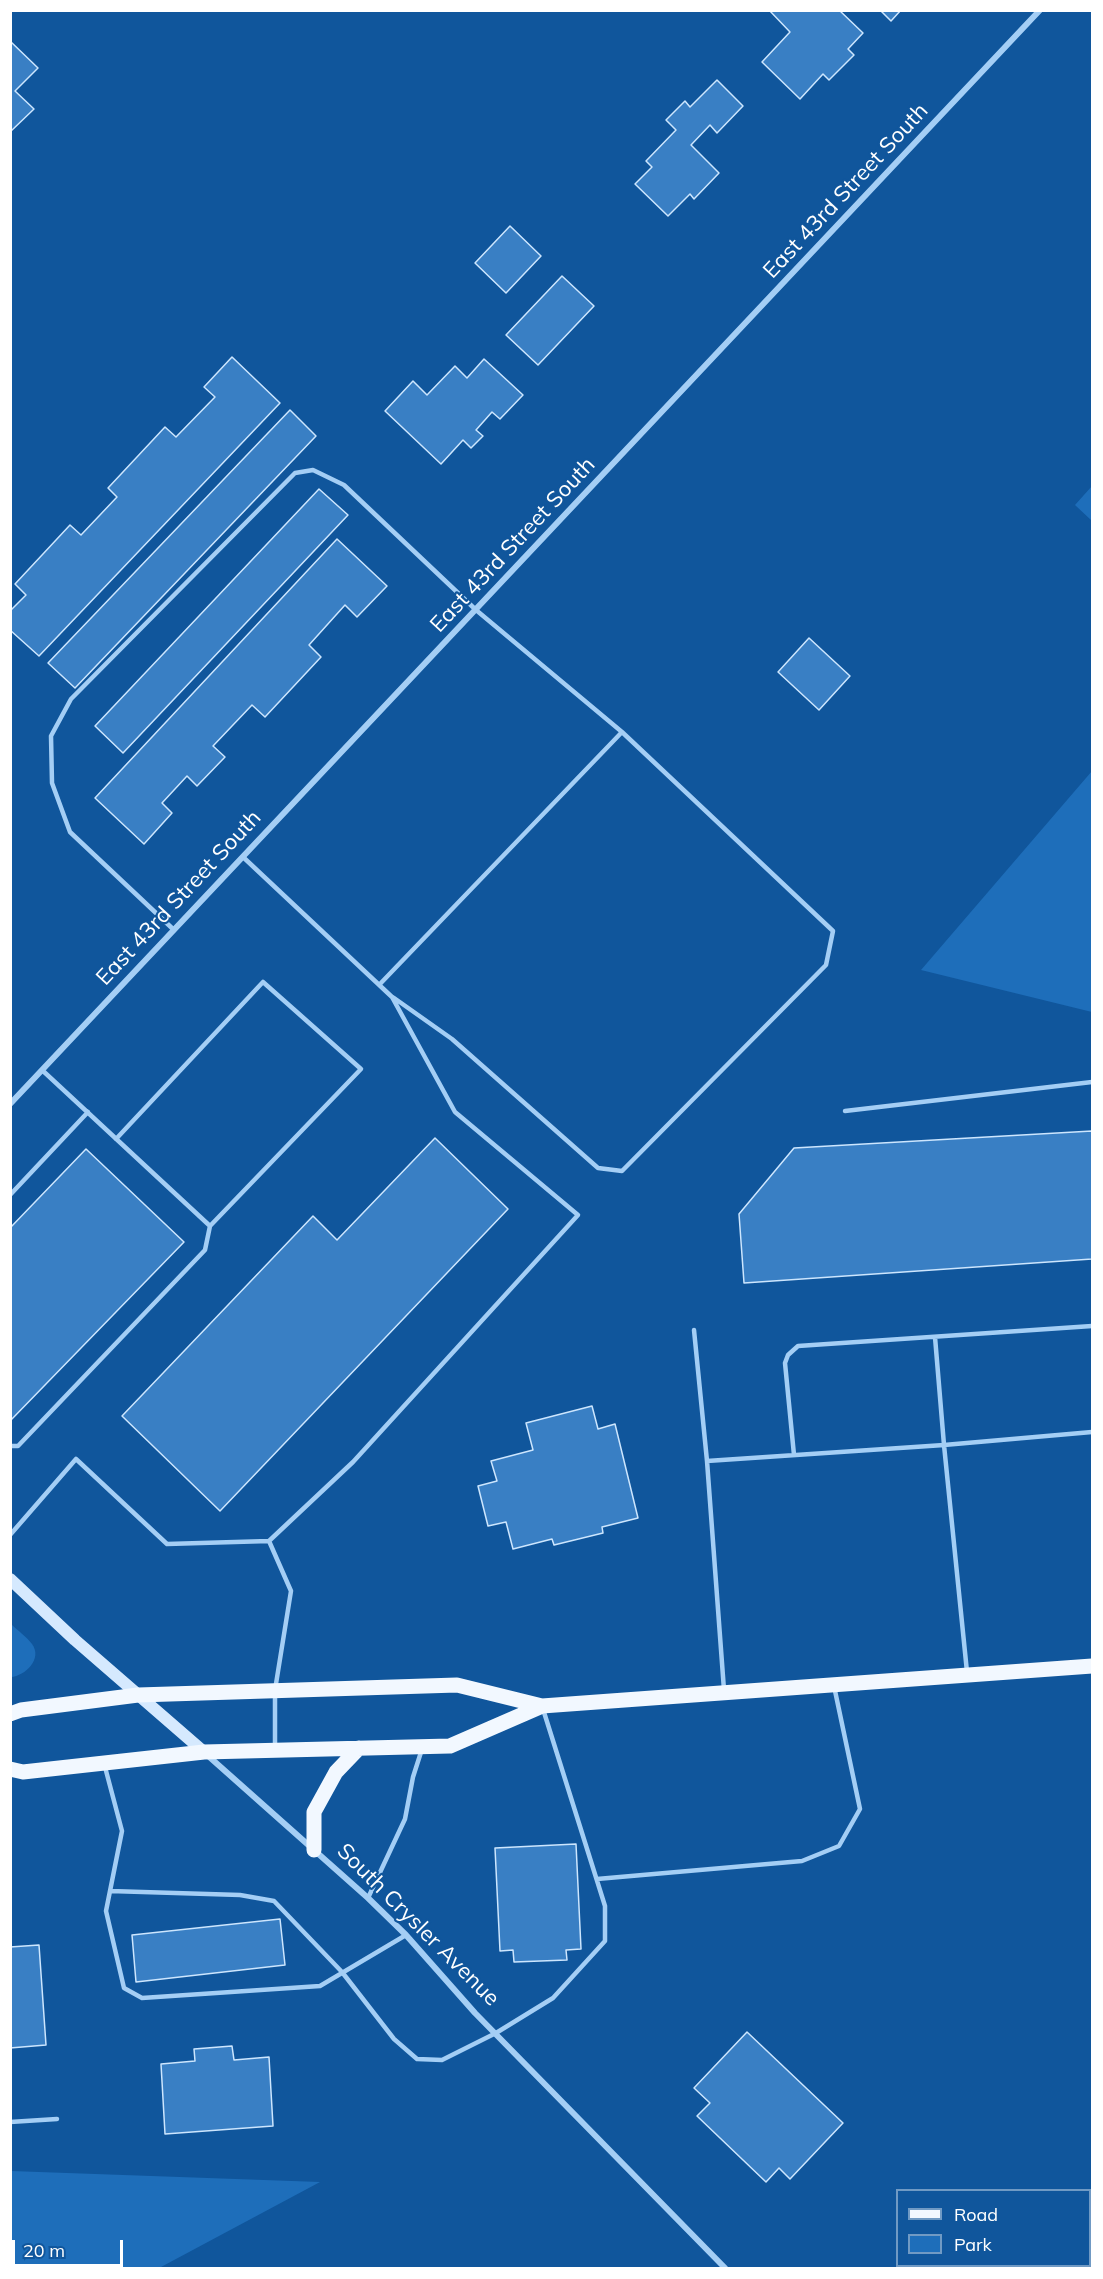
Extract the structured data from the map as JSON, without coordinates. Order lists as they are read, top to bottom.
{
  "streets": {
    "main road": ["South Crysler Avenue"],
    "street": ["East 43rd Street South"]
  },
  "legend": ["Road", "Park"],
  "scale_bar": "20 m"
}
